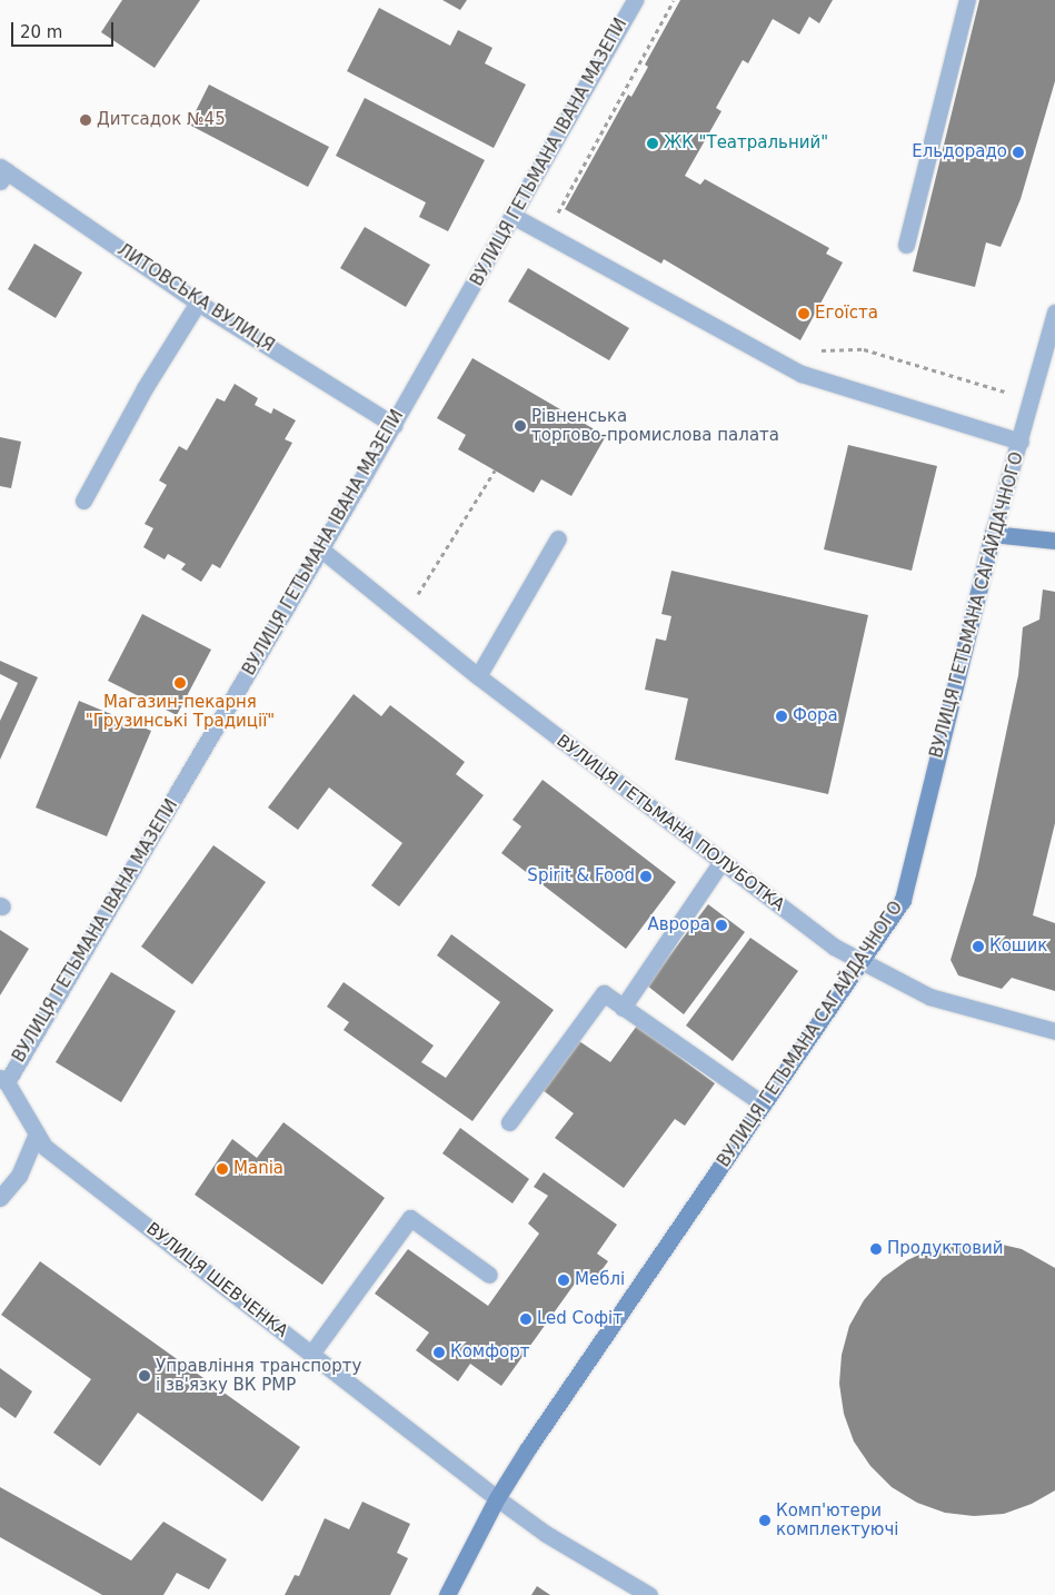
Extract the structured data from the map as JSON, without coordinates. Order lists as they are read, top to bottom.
{
  "streets": {
    "street": [
      "ВУЛИЦЯ ГЕТЬМАНА ІВАНА МАЗЕПИ",
      "ЛИТОВСЬКА ВУЛИЦЯ",
      "ВУЛИЦЯ ГЕТЬМАНА САГАЙДАЧНОГО",
      "ВУЛИЦЯ ГЕТЬМАНА ПОЛУБОТКА",
      "ВУЛИЦЯ ШЕВЧЕНКА"
    ]
  },
  "crossings": [
    ["ВУЛИЦЯ ГЕТЬМАНА ІВАНА МАЗЕПИ", "ЛИТОВСЬКА ВУЛИЦЯ"],
    ["ВУЛИЦЯ ГЕТЬМАНА ІВАНА МАЗЕПИ", "ВУЛИЦЯ ГЕТЬМАНА ПОЛУБОТКА"],
    ["ВУЛИЦЯ ГЕТЬМАНА ІВАНА МАЗЕПИ", "ВУЛИЦЯ ШЕВЧЕНКА"],
    ["ВУЛИЦЯ ГЕТЬМАНА САГАЙДАЧНОГО", "ВУЛИЦЯ ГЕТЬМАНА ПОЛУБОТКА"],
    ["ВУЛИЦЯ ГЕТЬМАНА САГАЙДАЧНОГО", "ВУЛИЦЯ ШЕВЧЕНКА"]
  ],
  "places": [
    "Дитсадок №45",
    "ЖК \"Театральний\"",
    "Ельдорадо",
    "Егоїста",
    "Рівненська торгово-промислова палата",
    "Магазин-пекарня \"Грузинські Традиції\"",
    "Фора",
    "Spirit & Food",
    "Аврора",
    "Кошик",
    "Mania",
    "Продуктовий",
    "Меблі",
    "Led Софіт",
    "Комфорт",
    "Управління транспорту і зв'язку ВК РМР",
    "Комп'ютери комплектуючі"
  ],
  "scale_bar": "20 m"
}
